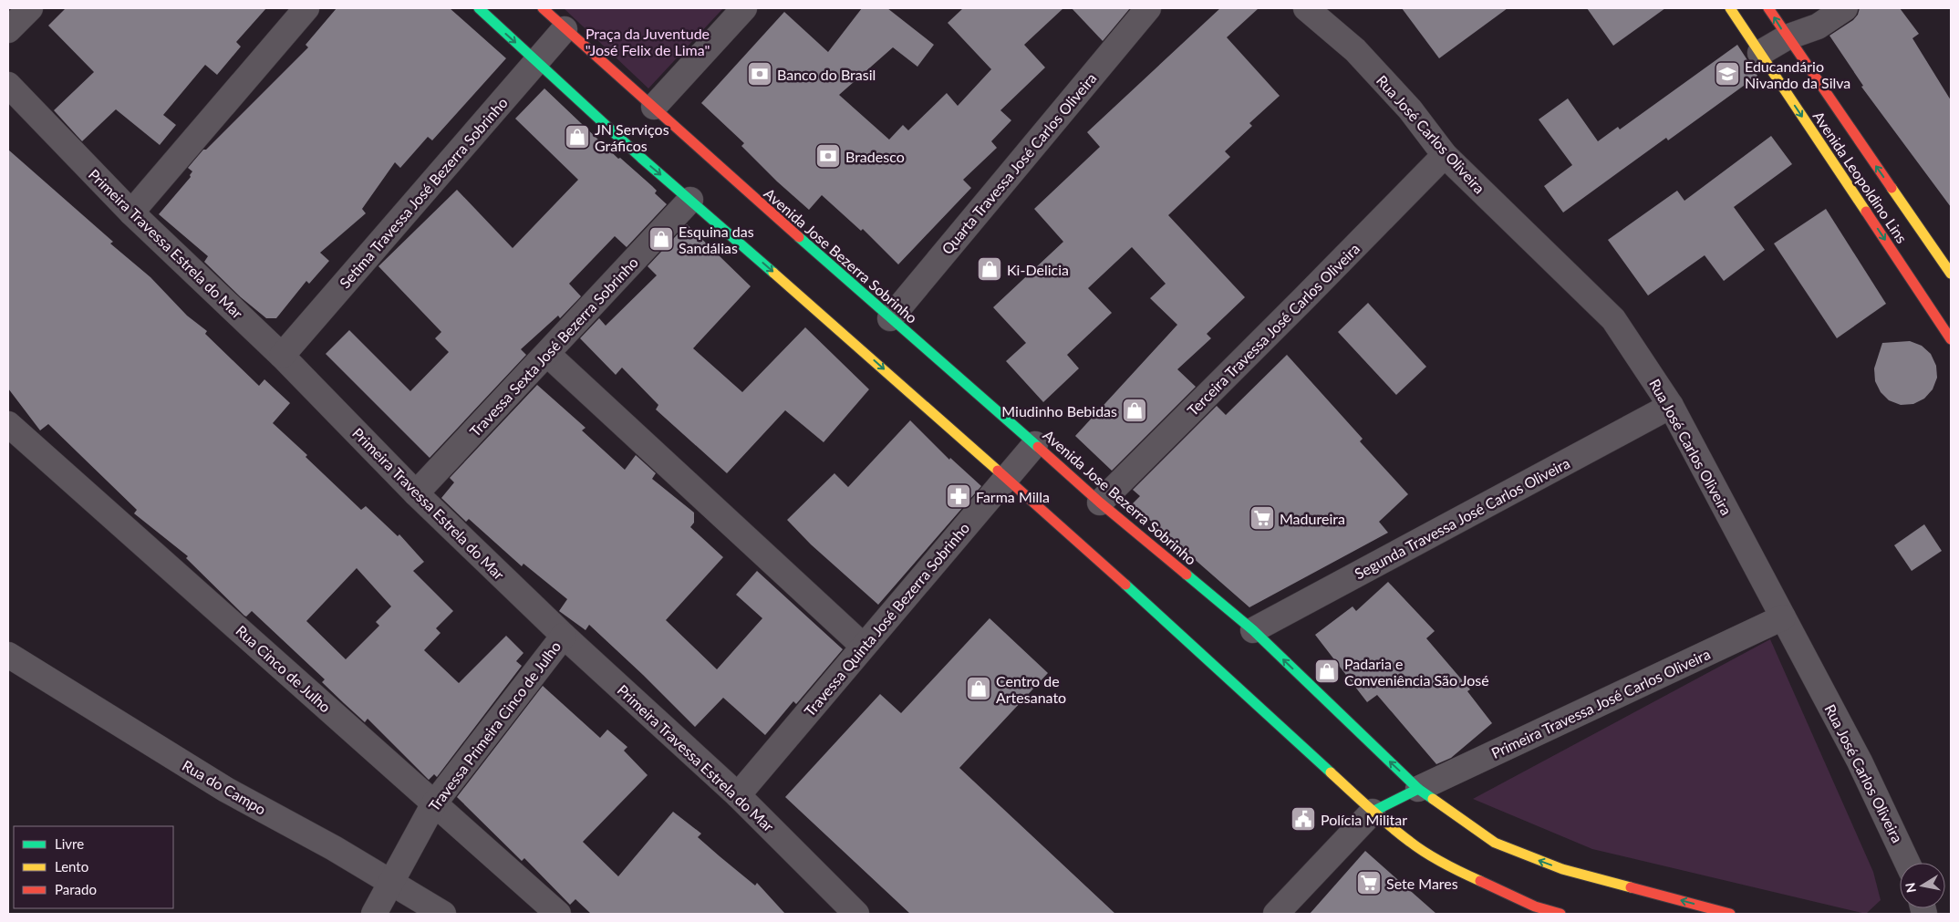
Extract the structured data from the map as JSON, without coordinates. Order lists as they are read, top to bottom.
{
  "streets": {
    "main road": ["Avenida Leopoldino Lins", "Avenida Jose Bezerra Sobrinho"],
    "street": [
      "Rua José Carlos Oliveira",
      "Quarta Travessa José Carlos Oliveira",
      "Setima Travessa José Bezerra Sobrinho",
      "Primeira Travessa Estrela do Mar",
      "Terceira Travessa José Carlos Oliveira",
      "Travessa Sexta José Bezerra Sobrinho",
      "Segunda Travessa José Carlos Oliveira",
      "Travessa Quinta José Bezerra Sobrinho",
      "Rua Cinco de Julho",
      "Primeira Travessa José Carlos Oliveira",
      "Travessa Primeira Cinco de Julho",
      "Rua do Campo"
    ]
  },
  "crossings": [
    ["Rua José Carlos Oliveira", "Terceira Travessa José Carlos Oliveira"],
    ["Rua José Carlos Oliveira", "Segunda Travessa José Carlos Oliveira"],
    ["Rua José Carlos Oliveira", "Primeira Travessa José Carlos Oliveira"],
    ["Quarta Travessa José Carlos Oliveira", "Avenida Jose Bezerra Sobrinho"],
    ["Setima Travessa José Bezerra Sobrinho", "Primeira Travessa Estrela do Mar"],
    ["Setima Travessa José Bezerra Sobrinho", "Avenida Jose Bezerra Sobrinho"],
    ["Primeira Travessa Estrela do Mar", "Travessa Sexta José Bezerra Sobrinho"],
    ["Primeira Travessa Estrela do Mar", "Travessa Quinta José Bezerra Sobrinho"],
    ["Primeira Travessa Estrela do Mar", "Travessa Primeira Cinco de Julho"],
    ["Avenida Jose Bezerra Sobrinho", "Terceira Travessa José Carlos Oliveira"],
    ["Avenida Jose Bezerra Sobrinho", "Segunda Travessa José Carlos Oliveira"],
    ["Avenida Jose Bezerra Sobrinho", "Travessa Quinta José Bezerra Sobrinho"],
    ["Avenida Jose Bezerra Sobrinho", "Primeira Travessa José Carlos Oliveira"],
    ["Rua Cinco de Julho", "Travessa Primeira Cinco de Julho"],
    ["Travessa Primeira Cinco de Julho", "Rua do Campo"]
  ],
  "parks": ["Praça da Juventude \"José Felix de Lima\""],
  "places": {
    "bank": ["Banco do Brasil", "Bradesco"],
    "school or university": ["Educandário Nivando da Silva"],
    "shop": [
      "JN Serviços Gráficos",
      "Esquina das Sandálias",
      "Ki-Delicia",
      "Miudinho Bebidas",
      "Padaria e Conveniência São José",
      "Centro de Artesanato"
    ],
    "pharmacy": ["Farma Milla"],
    "supermarket": ["Madureira", "Sete Mares"],
    "public building": ["Polícia Militar"]
  },
  "legend": ["Livre", "Lento", "Parado"],
  "north": "left"
}
